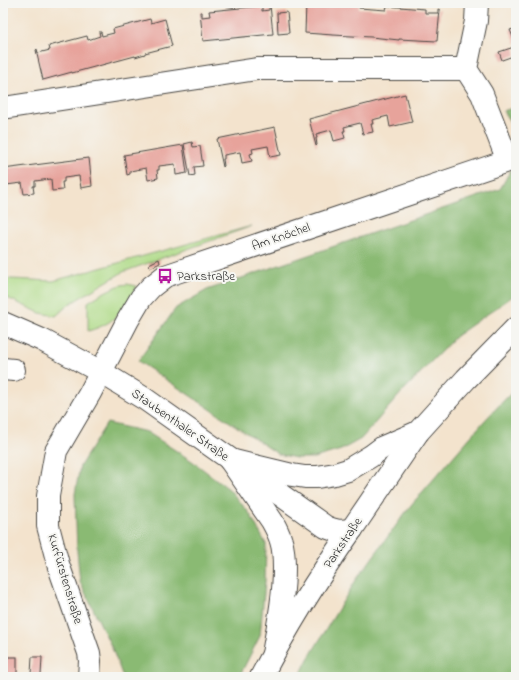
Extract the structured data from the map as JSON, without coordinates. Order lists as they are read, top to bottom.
{
  "streets": {
    "main road": [
      "Am Knöchel",
      "Staubenthaler Straße",
      "Parkstraße",
      "Kurfürstenstraße"
    ]
  },
  "crossings": [
    ["Am Knöchel", "Staubenthaler Straße"],
    ["Am Knöchel", "Kurfürstenstraße"],
    ["Staubenthaler Straße", "Parkstraße"],
    ["Staubenthaler Straße", "Kurfürstenstraße"]
  ],
  "places": {
    "bus stop": ["Parkstraße"]
  }
}
